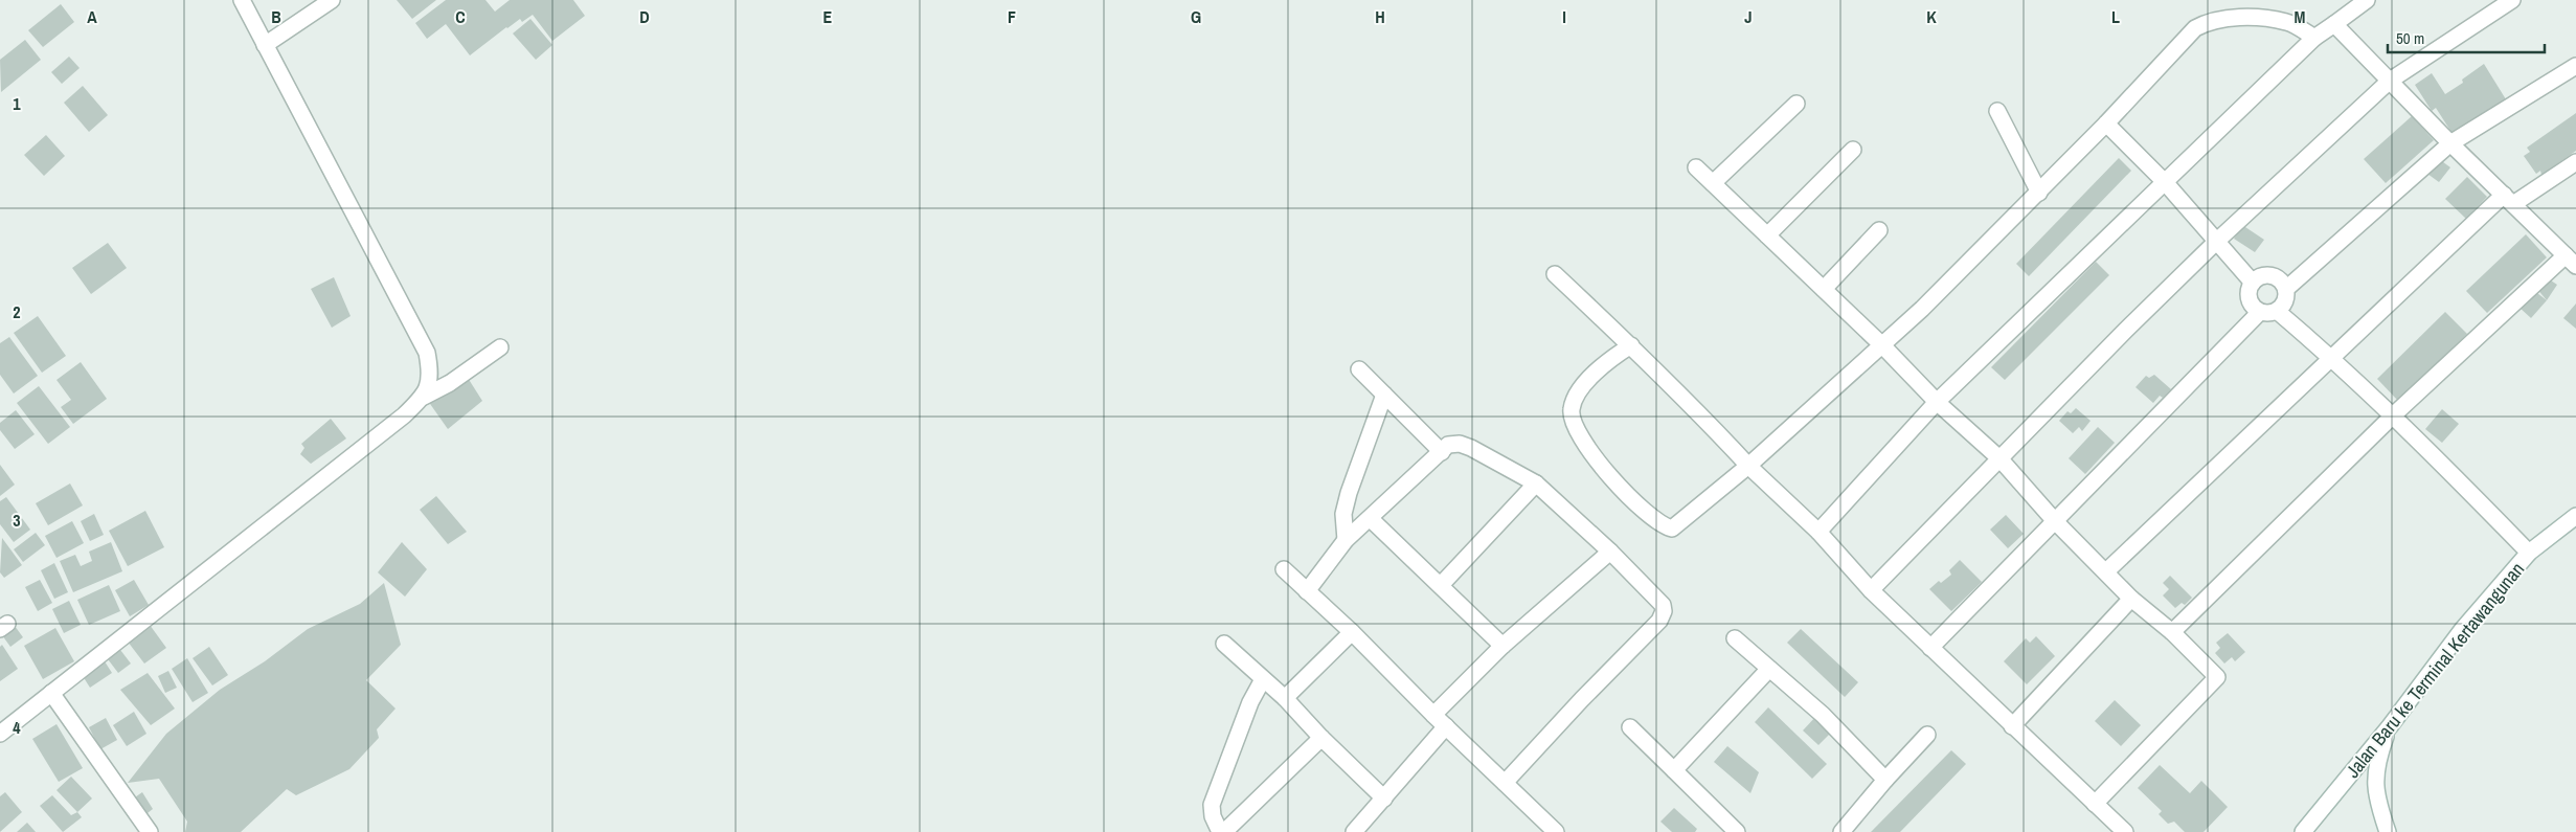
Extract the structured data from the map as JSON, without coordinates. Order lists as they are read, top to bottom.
{
  "streets": {
    "street": ["Jalan Baru ke Terminal Kertawangunan"]
  },
  "scale_bar": "50 m",
  "grid": {
    "columns": [
      "A",
      "B",
      "C",
      "D",
      "E",
      "F",
      "G",
      "H",
      "I",
      "J",
      "K",
      "L",
      "M"
    ],
    "rows": [
      "1",
      "2",
      "3",
      "4"
    ]
  }
}
